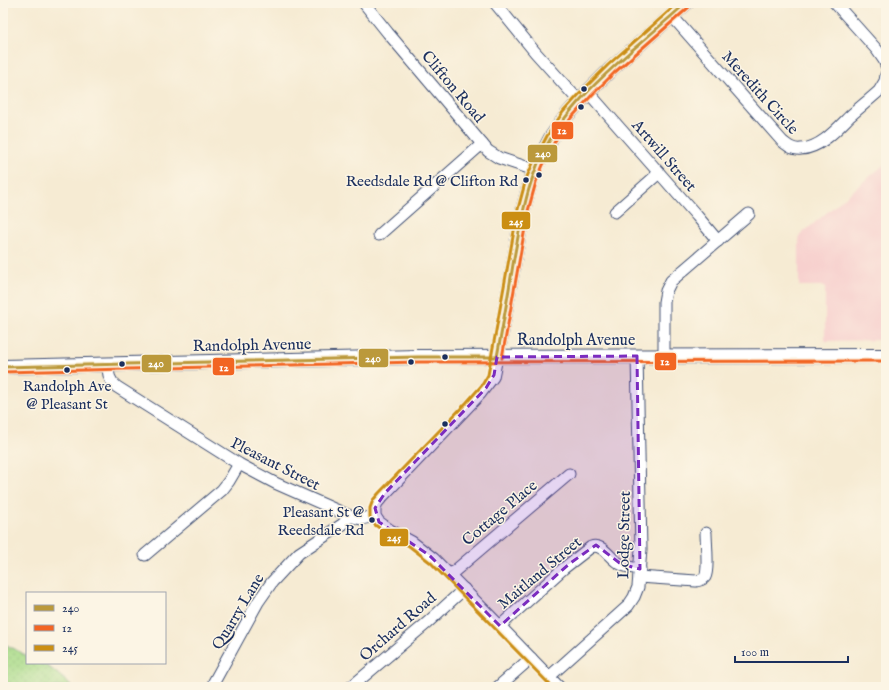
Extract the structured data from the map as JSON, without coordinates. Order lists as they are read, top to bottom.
{
  "streets": {
    "main road": ["Randolph Avenue"],
    "street": [
      "Clifton Road",
      "Meredith Circle",
      "Artwill Street",
      "Pleasant Street",
      "Cottage Place",
      "Lodge Street",
      "Maitland Street",
      "Quarry Lane",
      "Orchard Road"
    ]
  },
  "crossings": [
    ["Randolph Avenue", "Pleasant Street"],
    ["Randolph Avenue", "Lodge Street"],
    ["Pleasant Street", "Quarry Lane"],
    ["Lodge Street", "Maitland Street"]
  ],
  "places": ["Reedsdale Rd @ Clifton Rd", "Randolph Ave @ Pleasant St", "Pleasant St @ Reedsdale Rd"],
  "lines": ["transit line 240", "transit line 245", "transit line 12"],
  "legend": ["240", "12", "245"],
  "scale_bar": "100 m"
}
